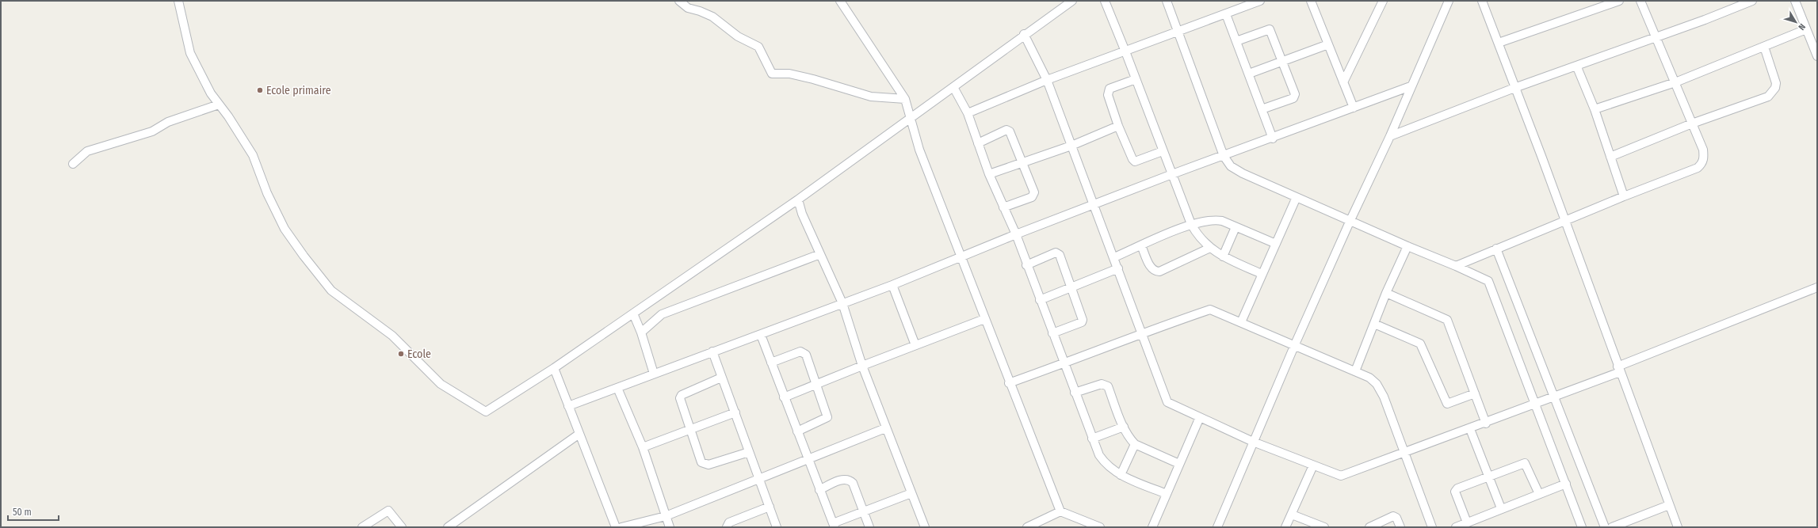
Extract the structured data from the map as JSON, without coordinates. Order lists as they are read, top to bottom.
{
  "places": ["Ecole primaire", "Ecole"],
  "scale_bar": "50 m",
  "north": "bottom right"
}
